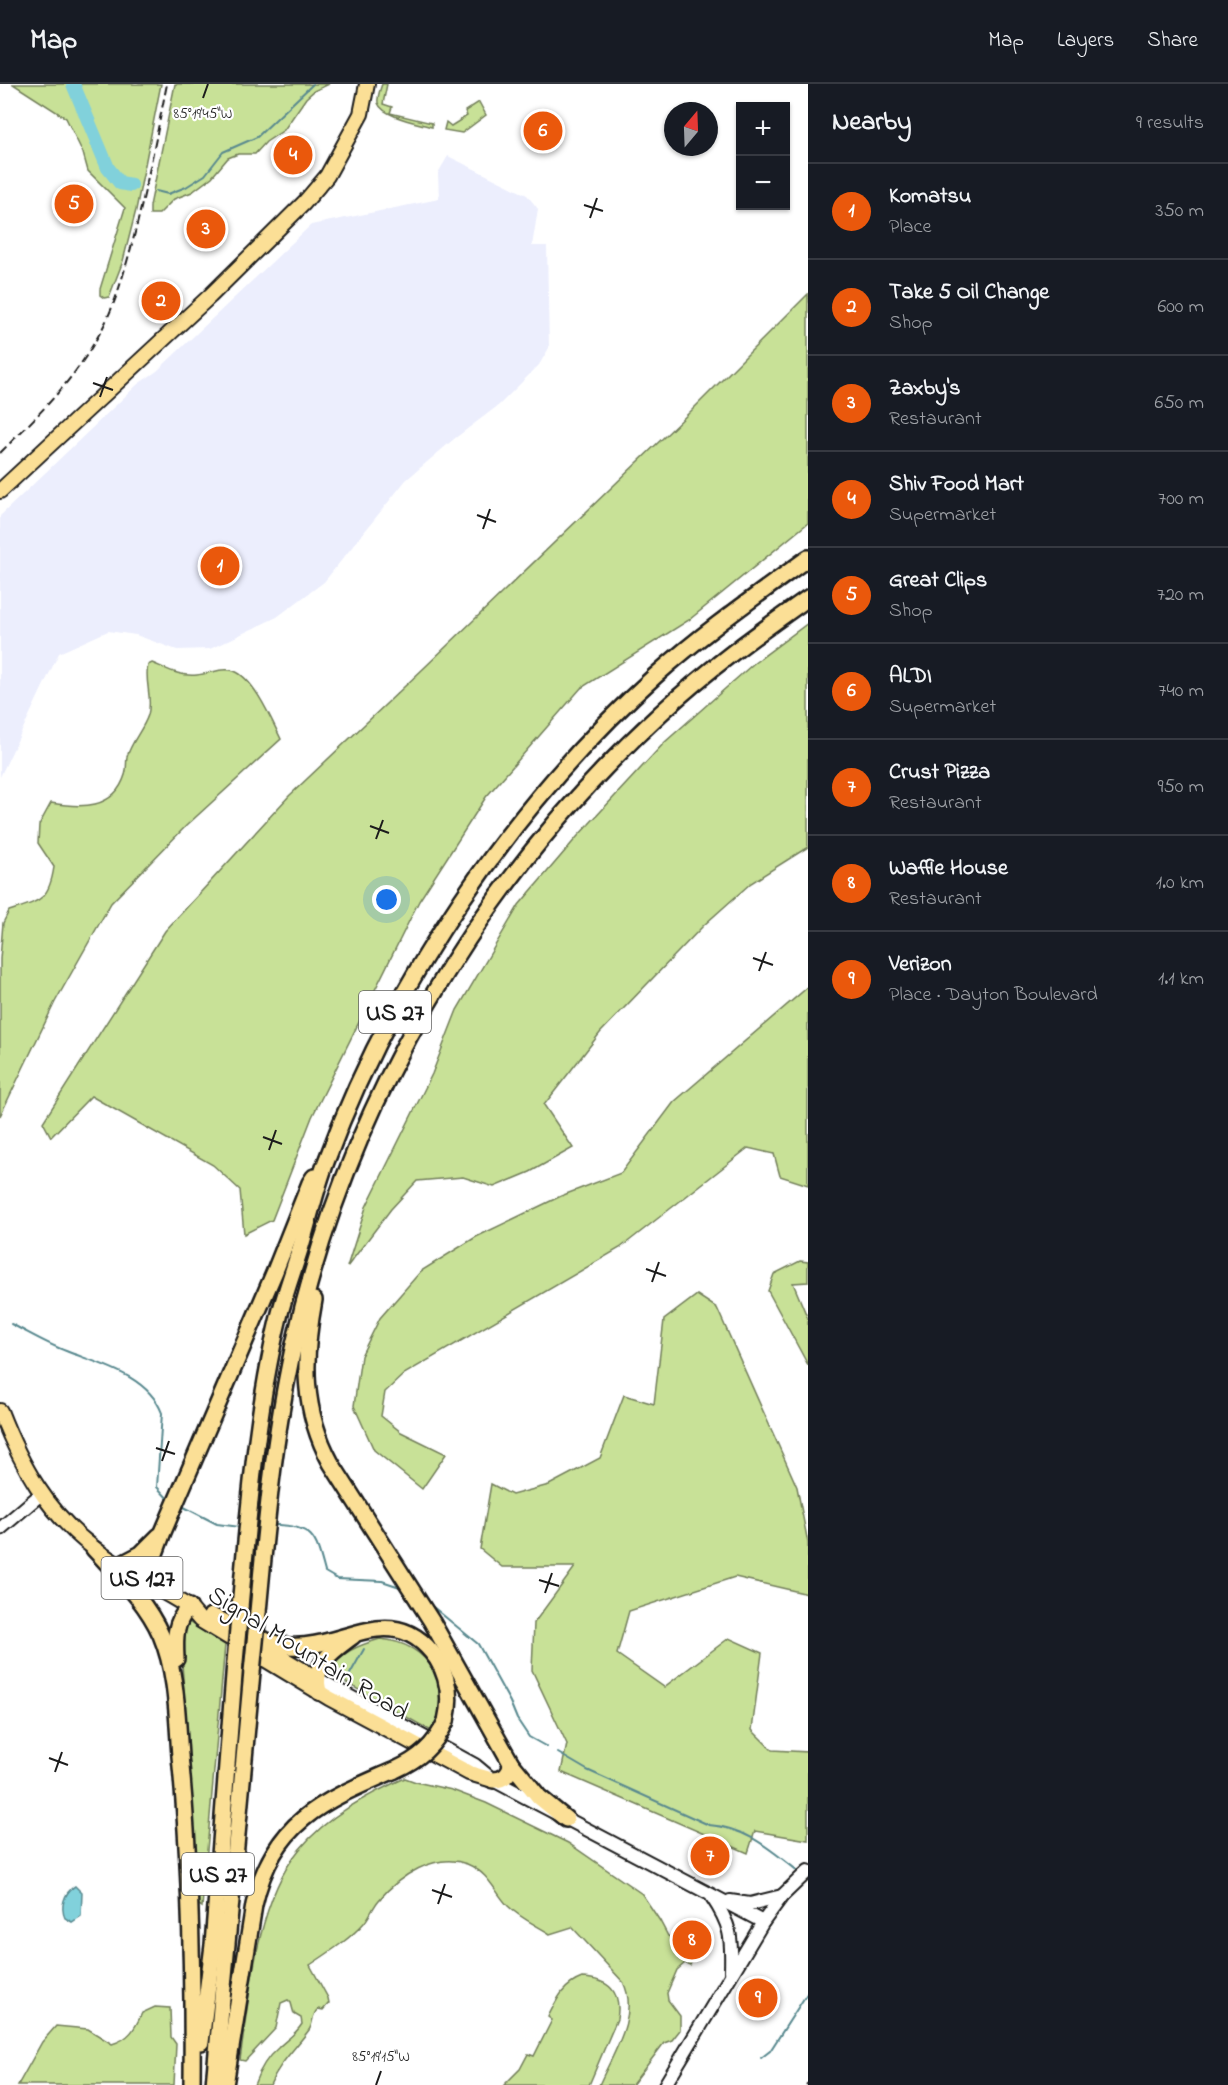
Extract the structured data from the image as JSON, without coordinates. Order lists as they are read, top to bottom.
{
  "streets": {
    "highway": ["US 27"],
    "main road": ["US 127", "Signal Mountain Road"]
  },
  "crossings": [
    ["US 127", "Signal Mountain Road"]
  ],
  "north": "top",
  "page": {
    "header": "Map",
    "nav": ["Map", "Layers", "Share"],
    "heading": ["Nearby", "9 results"],
    "map_buttons": ["+", "−"],
    "pins": [
      "6",
      "4",
      "5",
      "3",
      "2",
      "1",
      "7",
      "8",
      "9"
    ],
    "list": [
      {
        "mark": "1",
        "name": "Komatsu",
        "note": "Place",
        "value": "350 m"
      },
      {
        "mark": "2",
        "name": "Take 5 Oil Change",
        "note": "Shop",
        "value": "600 m"
      },
      {
        "mark": "3",
        "name": "Zaxby's",
        "note": "Restaurant",
        "value": "650 m"
      },
      {
        "mark": "4",
        "name": "Shiv Food Mart",
        "note": "Supermarket",
        "value": "700 m"
      },
      {
        "mark": "5",
        "name": "Great Clips",
        "note": "Shop",
        "value": "720 m"
      },
      {
        "mark": "6",
        "name": "ALDI",
        "note": "Supermarket",
        "value": "740 m"
      },
      {
        "mark": "7",
        "name": "Crust Pizza",
        "note": "Restaurant",
        "value": "950 m"
      },
      {
        "mark": "8",
        "name": "Waffle House",
        "note": "Restaurant",
        "value": "1.0 km"
      },
      {
        "mark": "9",
        "name": "Verizon",
        "note": "Place · Dayton Boulevard",
        "value": "1.1 km"
      }
    ]
  },
  "coordinates": ["85°19'45\"W", "85°19'15\"W"]
}
